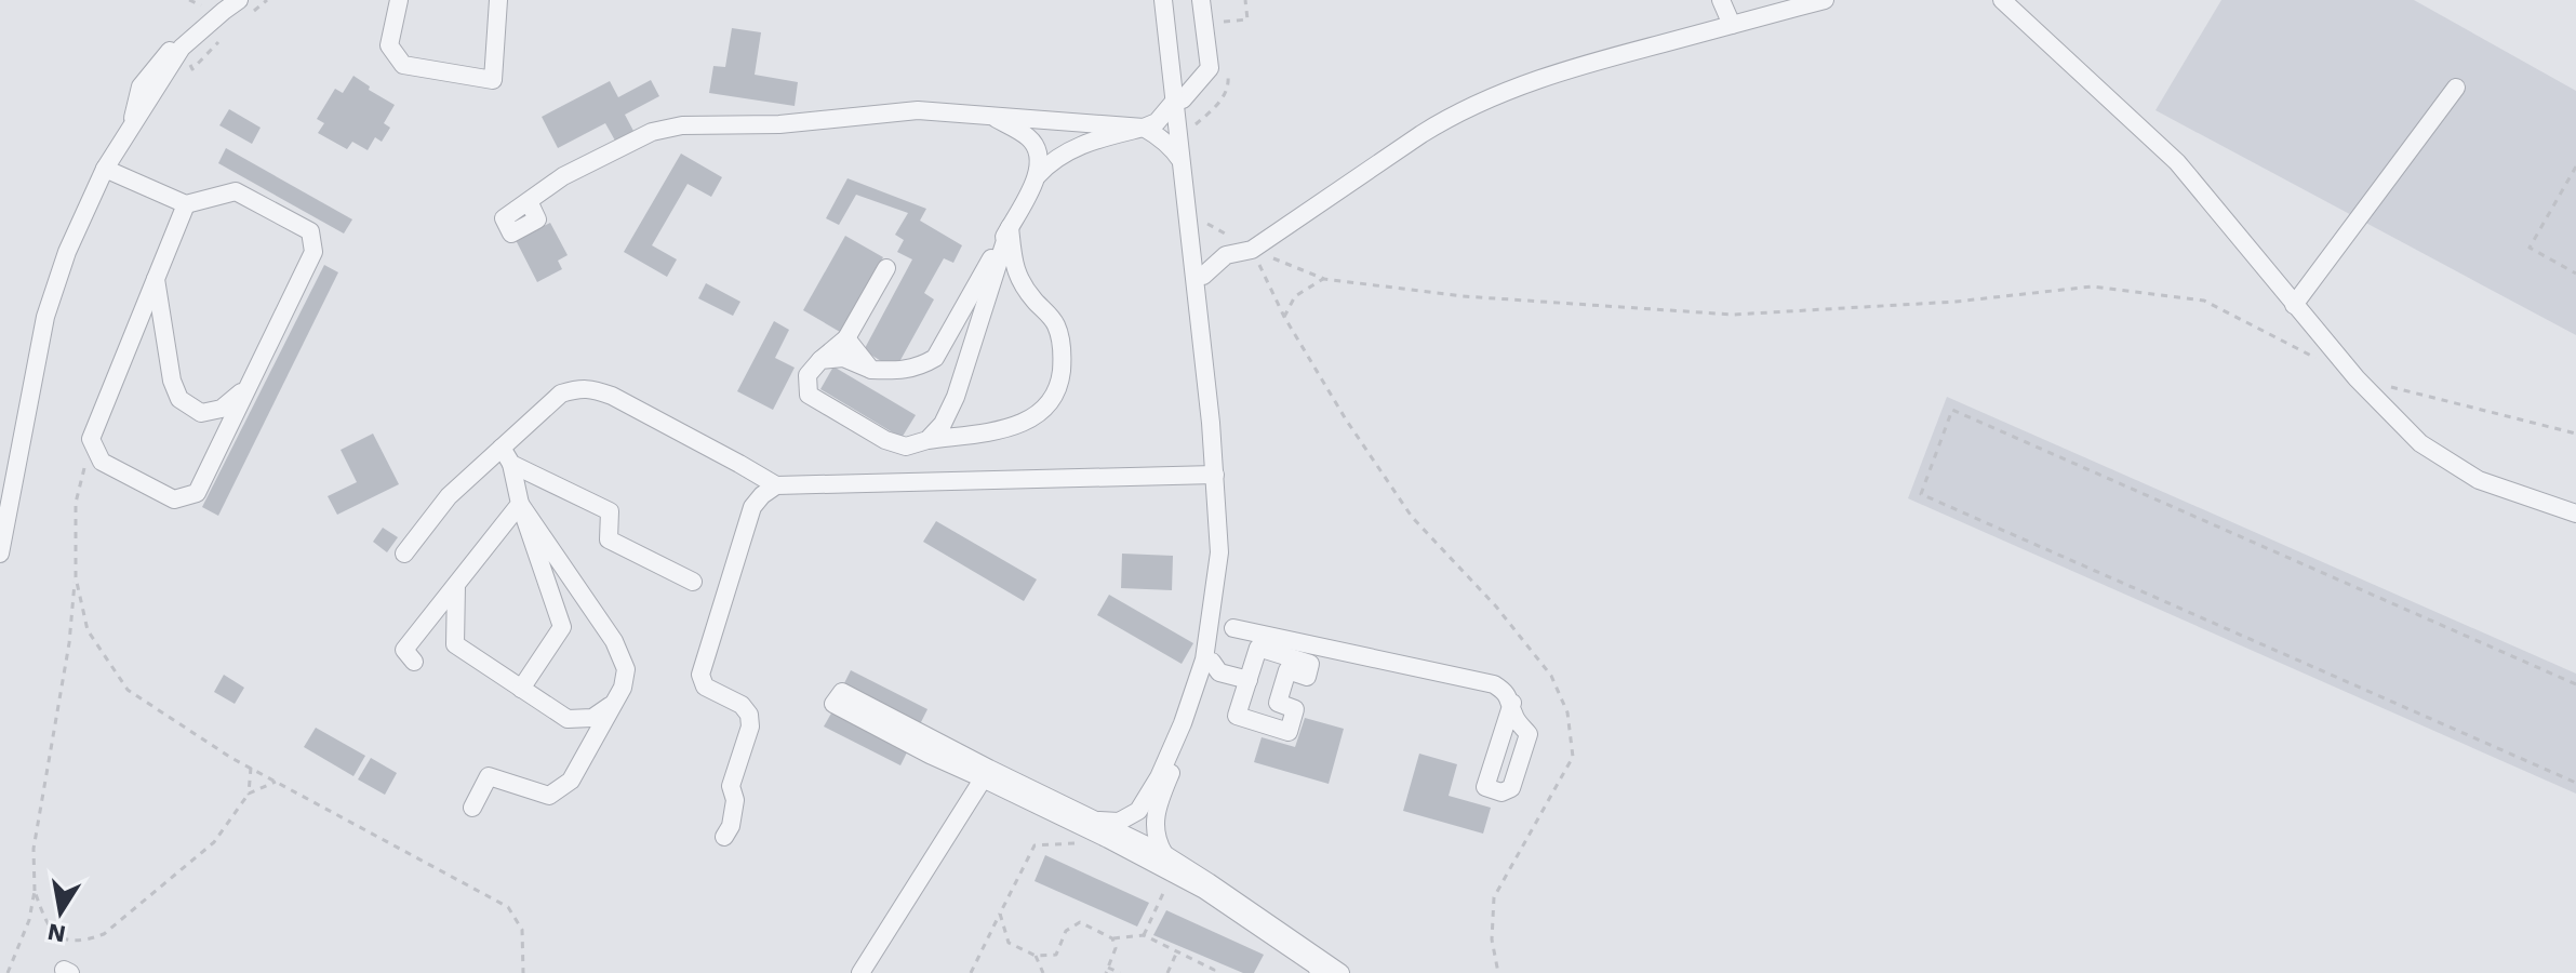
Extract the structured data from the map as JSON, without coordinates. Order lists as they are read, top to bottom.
{
  "north": "bottom"
}
